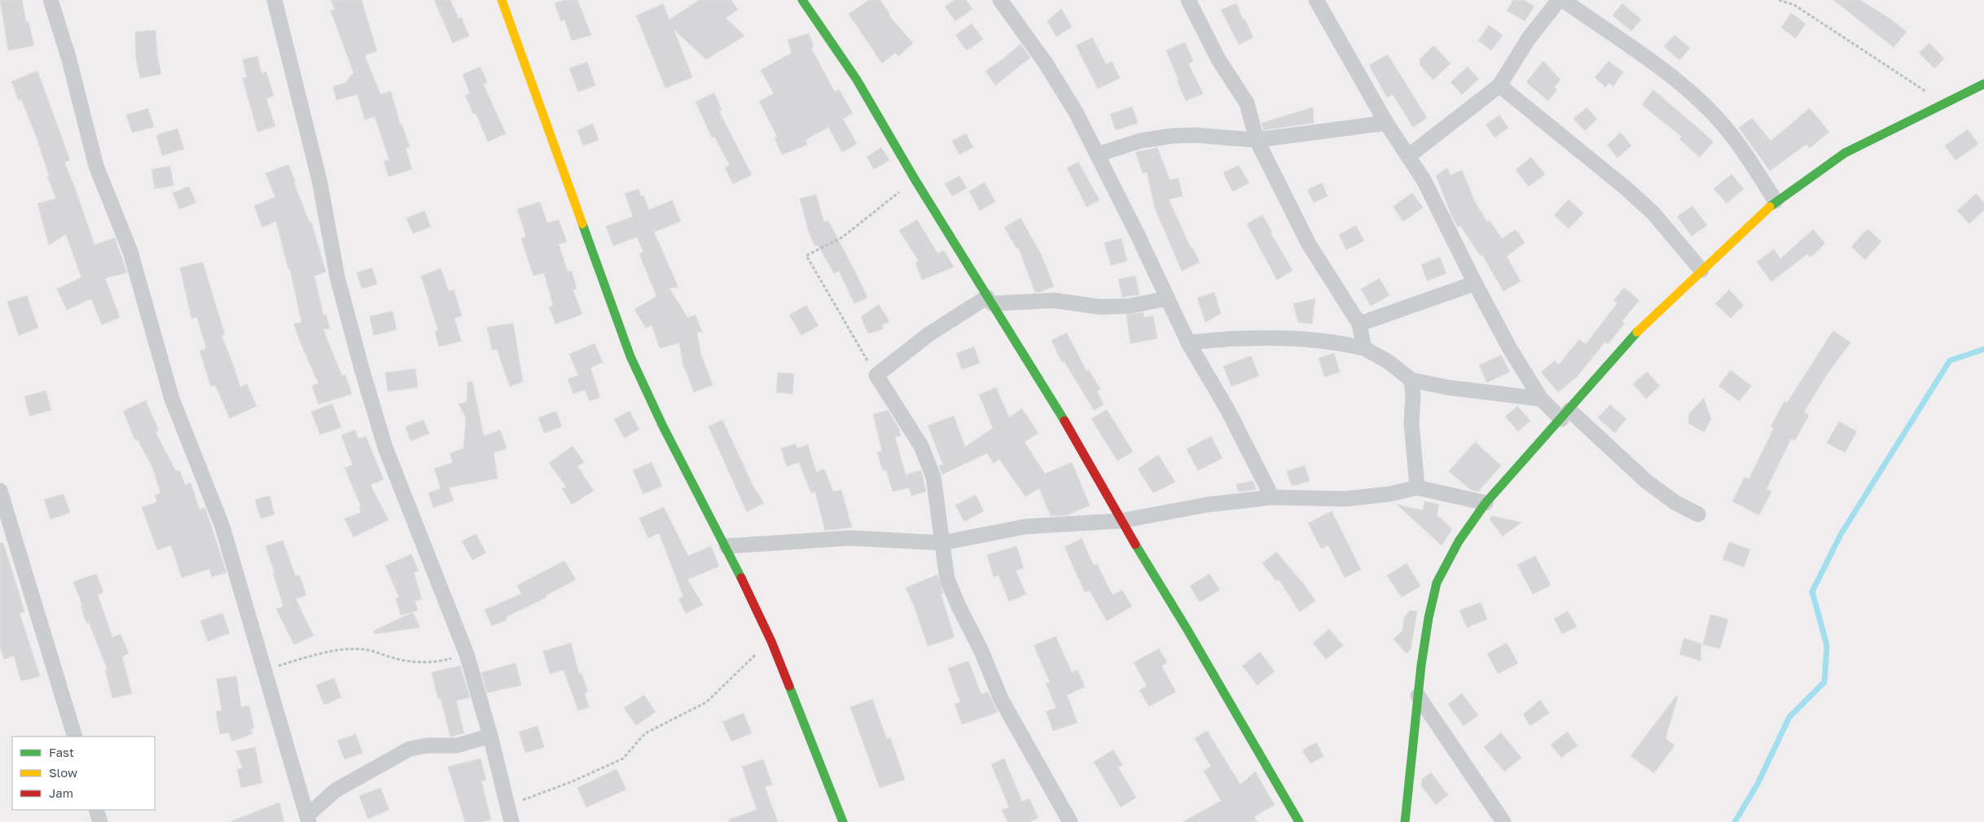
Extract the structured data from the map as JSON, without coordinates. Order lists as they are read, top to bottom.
{
  "legend": ["Fast", "Slow", "Jam"]
}
